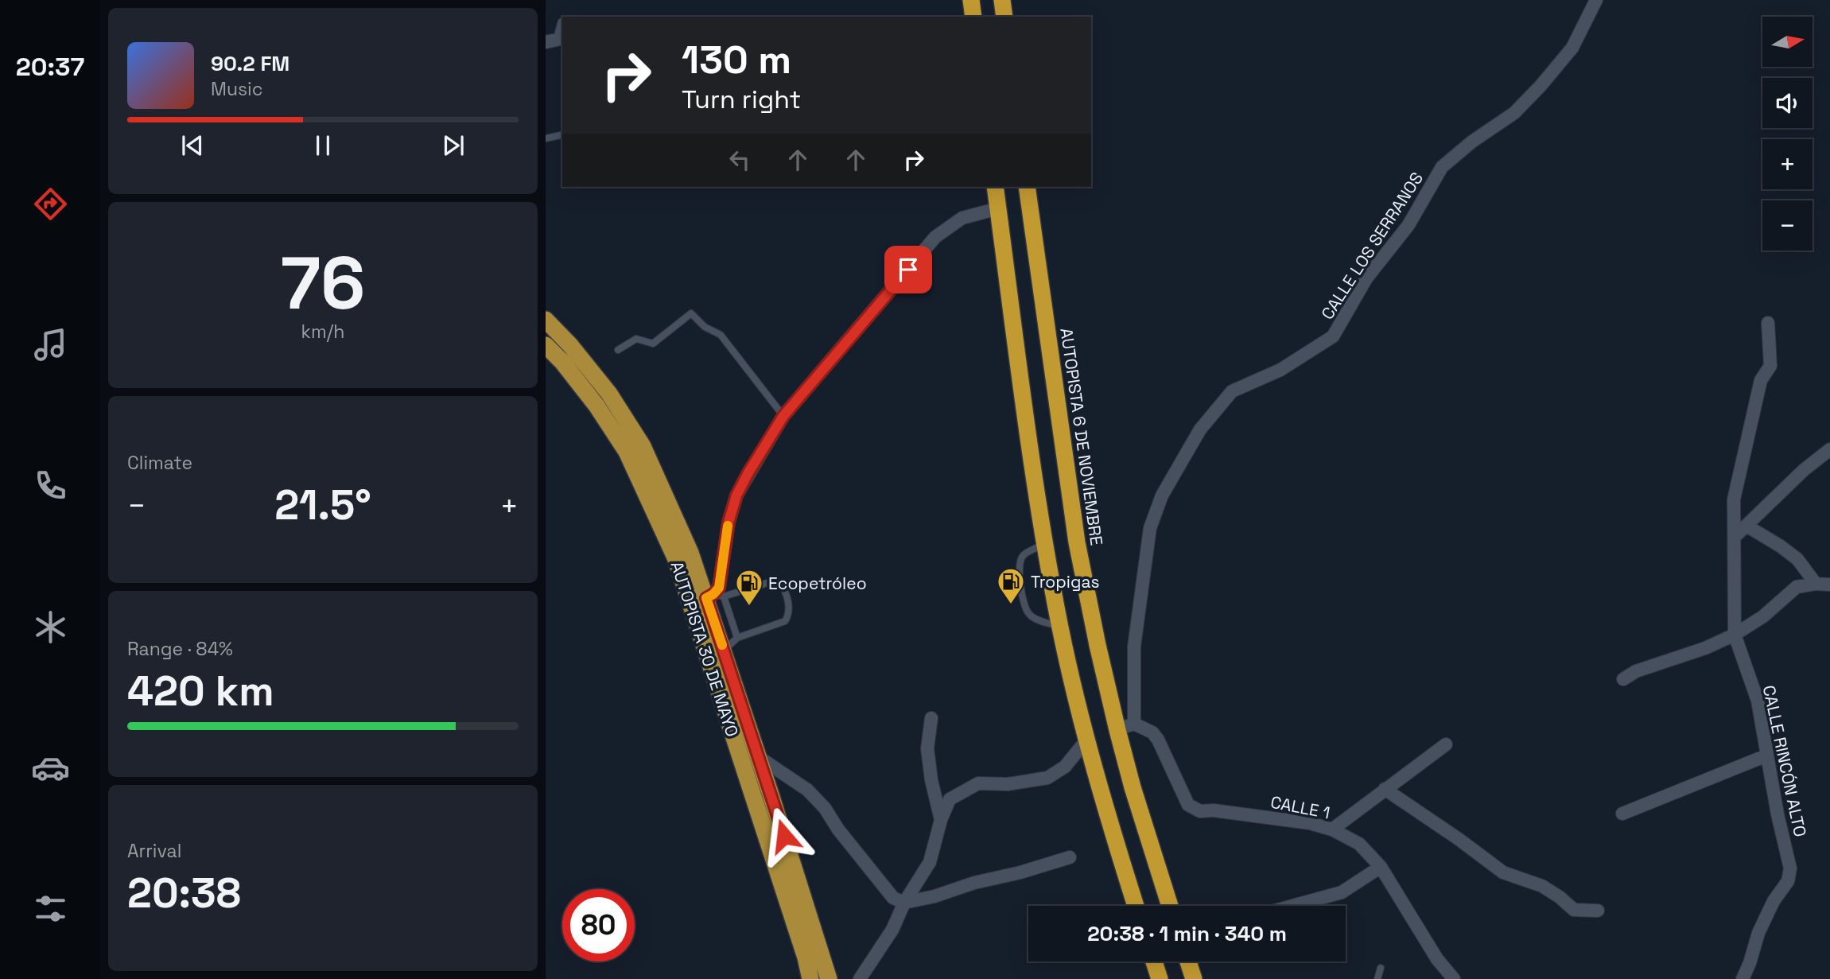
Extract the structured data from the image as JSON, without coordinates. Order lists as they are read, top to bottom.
{
  "streets": {
    "highway": ["AUTOPISTA 6 DE NOVIEMBRE", "AUTOPISTA 30 DE MAYO"],
    "street": ["CALLE LOS SERRANOS", "CALLE RINCÓN ALTO", "CALLE 1"]
  },
  "crossings": [
    ["CALLE LOS SERRANOS", "CALLE 1"]
  ],
  "places": {
    "fuel station": ["Tropigas", "Ecopetróleo"]
  },
  "north": "right",
  "page": {
    "tabs": "20:37",
    "map_buttons": ["+", "−"],
    "turn": ["130 m", "Turn right"],
    "song": ["90.2 FM", "Music"],
    "tile": [
      ["76", "km/h"],
      "Climate",
      ["Range · 84%", "420 km"],
      ["Arrival", "20:38"]
    ],
    "heat": ["−", "21.5°", "+"],
    "limit": "80",
    "trip": "20:38 · 1 min · 340 m"
  }
}
